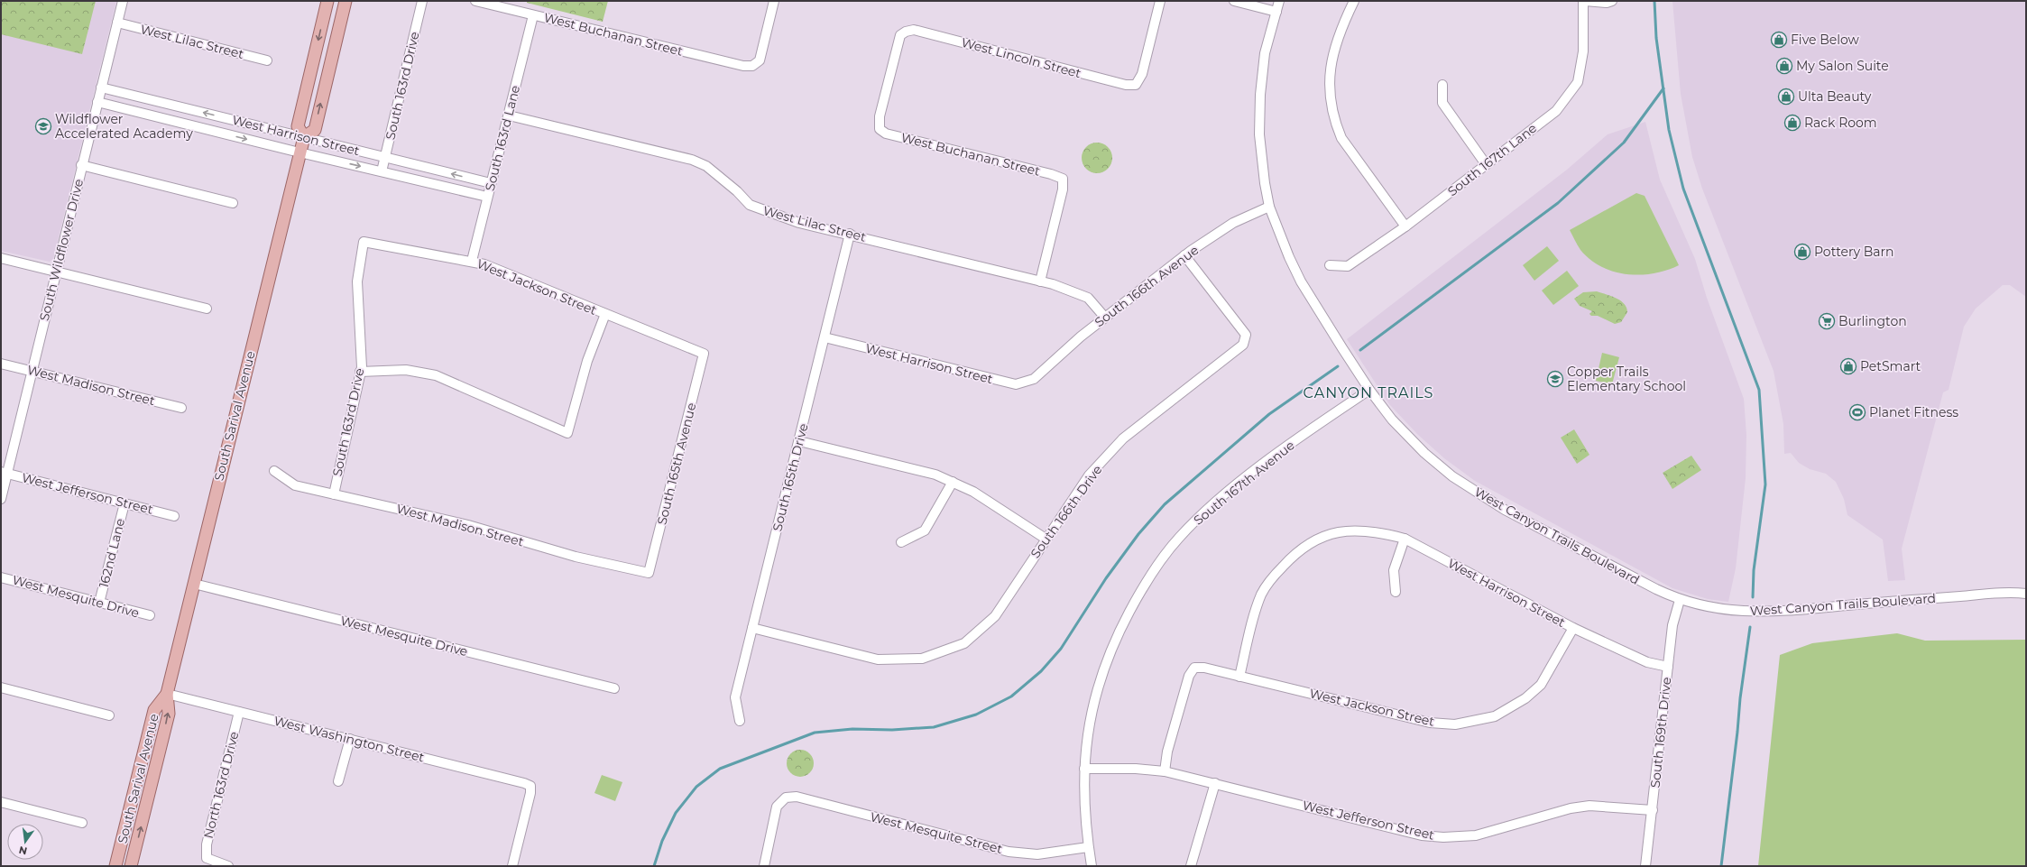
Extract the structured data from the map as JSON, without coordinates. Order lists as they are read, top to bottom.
{
  "streets": {
    "main road": ["South Sarival Avenue"],
    "street": [
      "West Buchanan Street",
      "West Lilac Street",
      "West Lincoln Street",
      "South 163rd Drive",
      "West Harrison Street",
      "South 163rd Lane",
      "South 167th Lane",
      "South Wildflower Drive",
      "South 166th Avenue",
      "West Jackson Street",
      "West Madison Street",
      "South 165th Avenue",
      "South 165th Drive",
      "South 167th Avenue",
      "West Jefferson Street",
      "South 166th Drive",
      "West Canyon Trails Boulevard",
      "162nd Lane",
      "West Mesquite Drive",
      "South 169th Drive",
      "West Washington Street",
      "North 163rd Drive",
      "West Mesquite Street"
    ]
  },
  "crossings": [
    ["West Buchanan Street", "West Lilac Street"],
    ["West Buchanan Street", "West Lincoln Street"],
    ["West Buchanan Street", "South 163rd Lane"],
    ["West Lilac Street", "South 163rd Lane"],
    ["West Lilac Street", "South Wildflower Drive"],
    ["West Lilac Street", "South 166th Avenue"],
    ["West Lilac Street", "South 165th Drive"],
    ["South 163rd Drive", "West Harrison Street"],
    ["South 163rd Drive", "West Jackson Street"],
    ["South 163rd Drive", "West Madison Street"],
    ["West Harrison Street", "South 163rd Lane"],
    ["West Harrison Street", "South Wildflower Drive"],
    ["West Harrison Street", "South 166th Avenue"],
    ["West Harrison Street", "West Jackson Street"],
    ["West Harrison Street", "South Sarival Avenue"],
    ["West Harrison Street", "South 165th Drive"],
    ["West Harrison Street", "South 169th Drive"],
    ["South 163rd Lane", "West Jackson Street"],
    ["South Wildflower Drive", "West Madison Street"],
    ["South Wildflower Drive", "West Jefferson Street"],
    ["South 166th Avenue", "South 166th Drive"],
    ["South 166th Avenue", "West Canyon Trails Boulevard"],
    ["West Jackson Street", "South 165th Avenue"],
    ["West Jackson Street", "West Jefferson Street"],
    ["West Madison Street", "South 165th Avenue"],
    ["South Sarival Avenue", "West Mesquite Drive"],
    ["South Sarival Avenue", "West Washington Street"],
    ["South 165th Drive", "South 166th Drive"],
    ["South 167th Avenue", "West Jefferson Street"],
    ["South 167th Avenue", "West Canyon Trails Boulevard"],
    ["South 167th Avenue", "West Mesquite Street"],
    ["West Jefferson Street", "162nd Lane"],
    ["West Jefferson Street", "South 169th Drive"],
    ["West Canyon Trails Boulevard", "South 169th Drive"],
    ["162nd Lane", "West Mesquite Drive"],
    ["West Washington Street", "North 163rd Drive"]
  ],
  "districts": ["CANYON TRAILS"],
  "places": {
    "shop": [
      "Five Below",
      "My Salon Suite",
      "Ulta Beauty",
      "Rack Room",
      "Pottery Barn",
      "PetSmart"
    ],
    "school or university": ["Wildflower Accelerated Academy", "Copper Trails Elementary School"],
    "supermarket": ["Burlington"],
    "sports": ["Planet Fitness"]
  },
  "north": "bottom"
}
